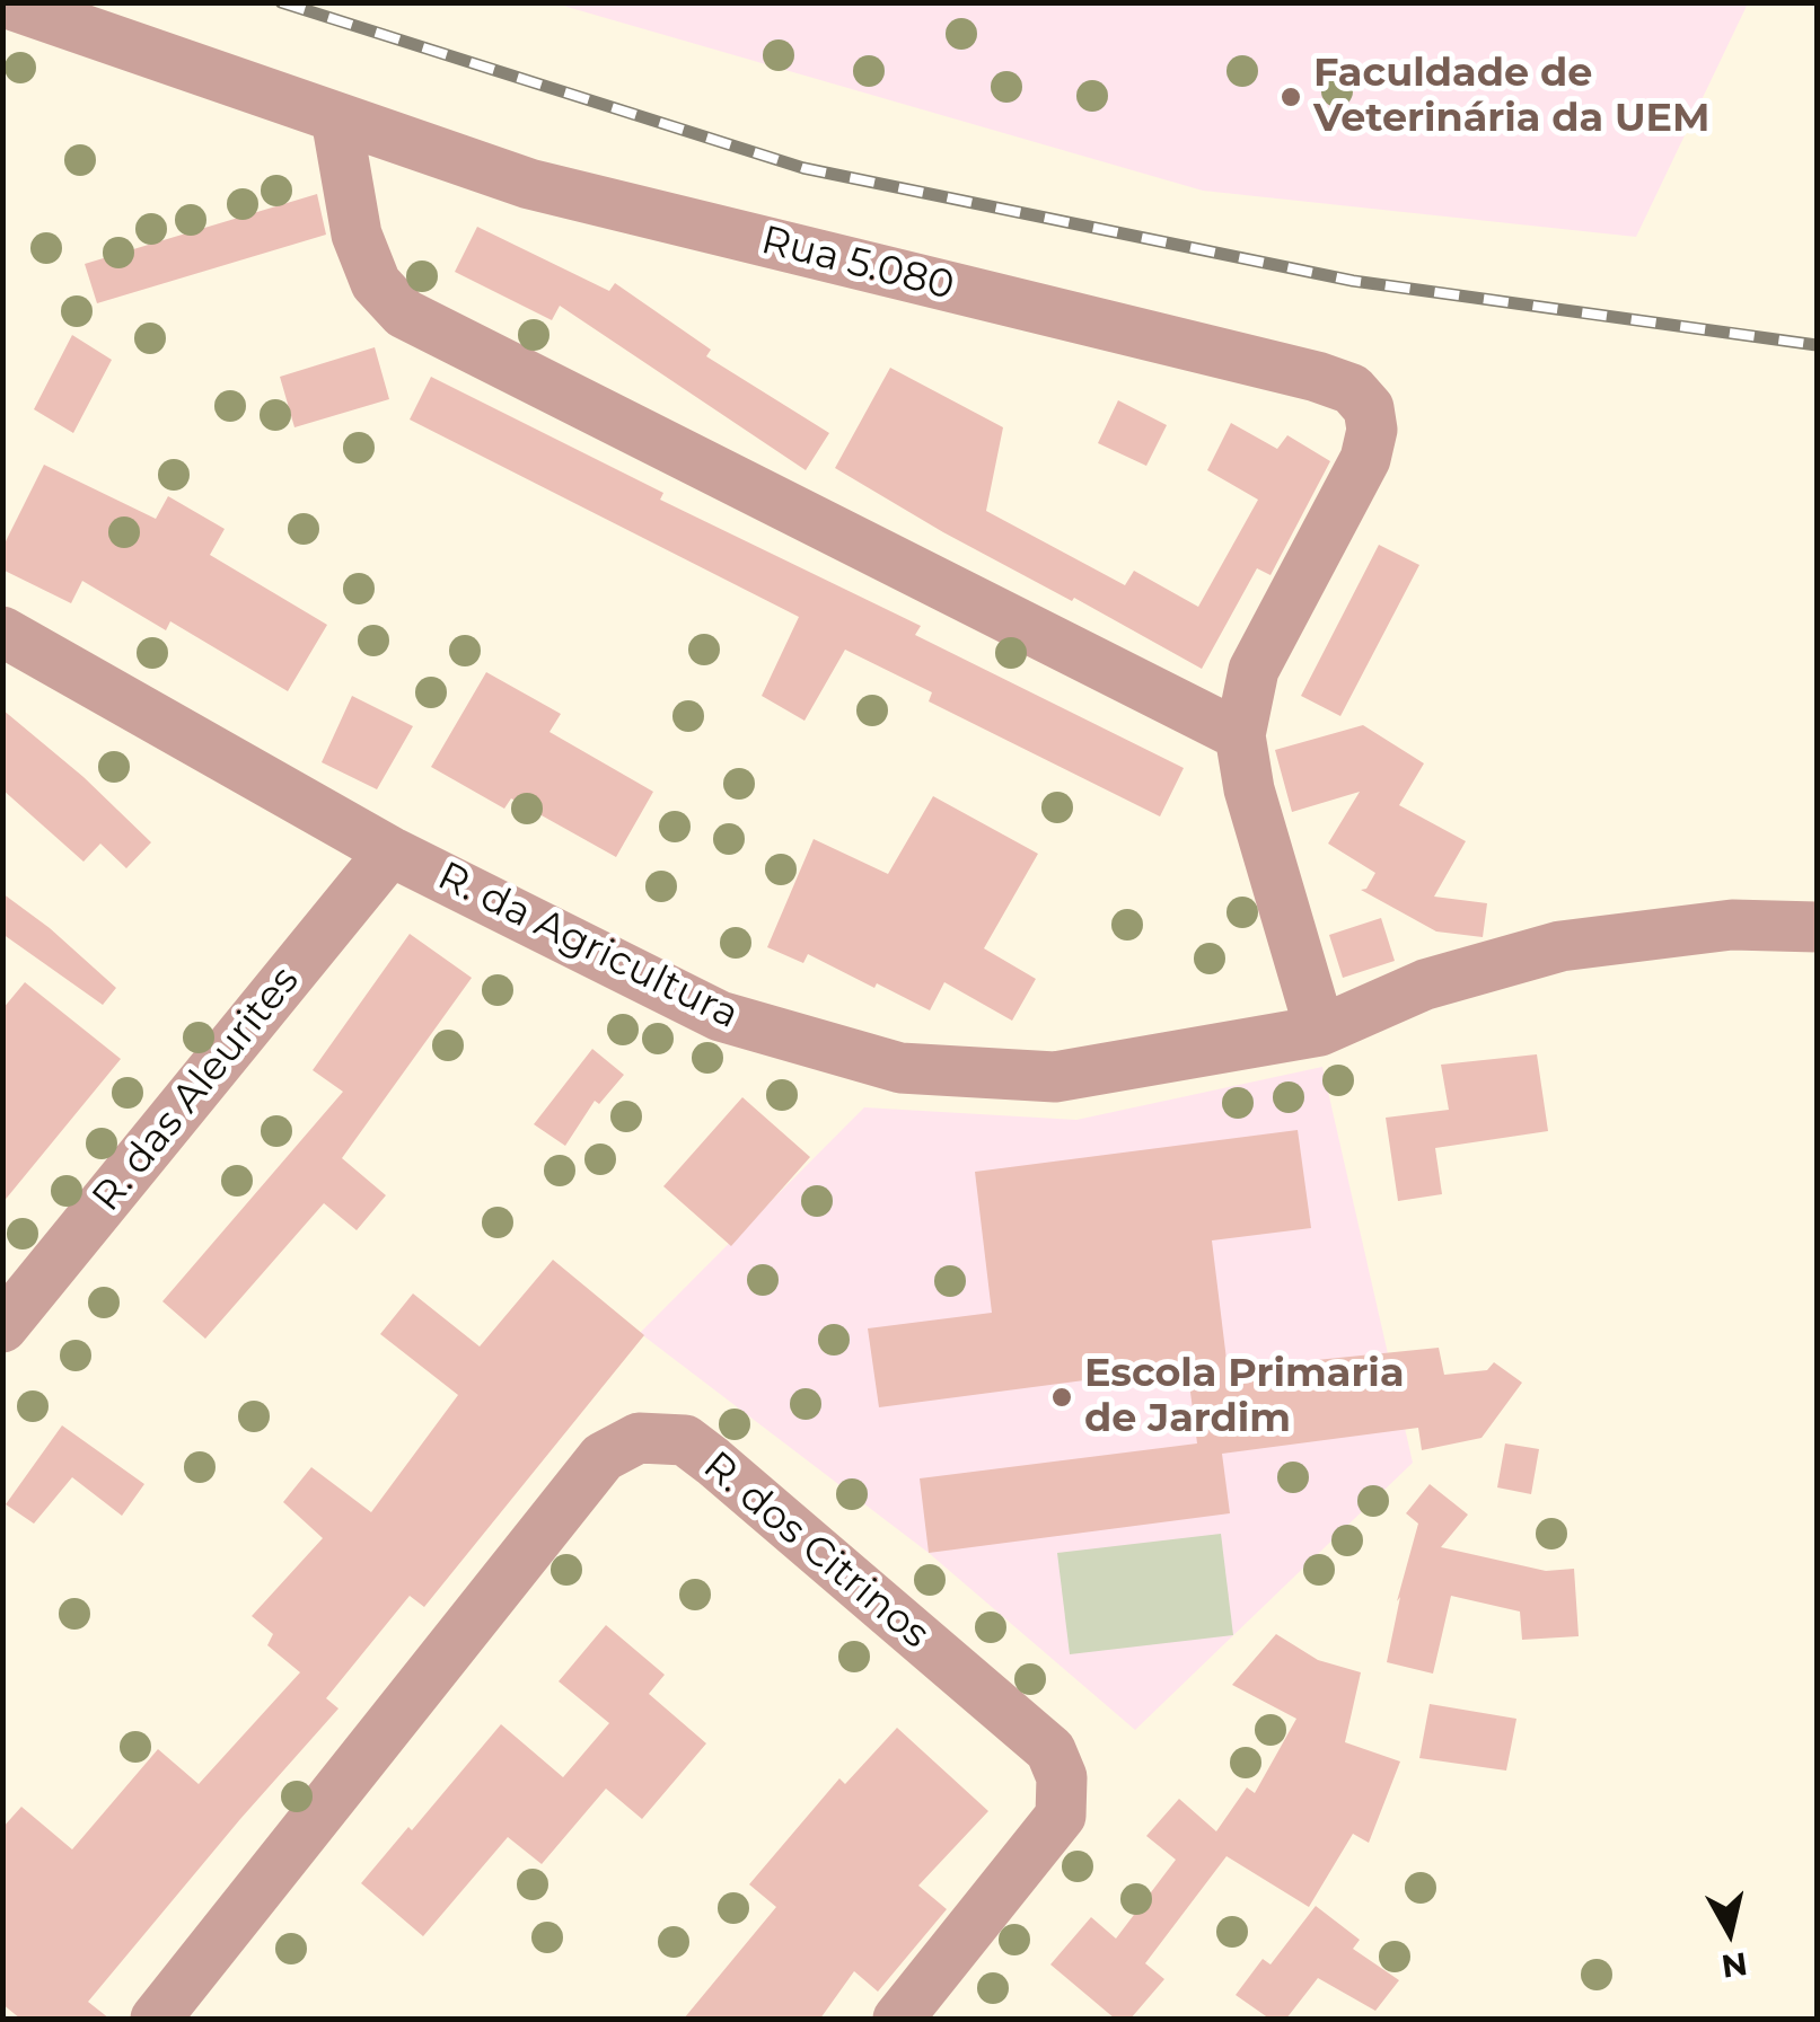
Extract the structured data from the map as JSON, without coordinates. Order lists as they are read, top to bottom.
{
  "streets": {
    "street": [
      "Rua 5.080",
      "R. da Agricultura",
      "R. das Aleurites",
      "R. dos Citrinos"
    ]
  },
  "crossings": [
    ["R. da Agricultura", "R. das Aleurites"]
  ],
  "places": ["Faculdade de Veterinária da UEM", "Escola Primaria de Jardim"],
  "north": "bottom"
}
